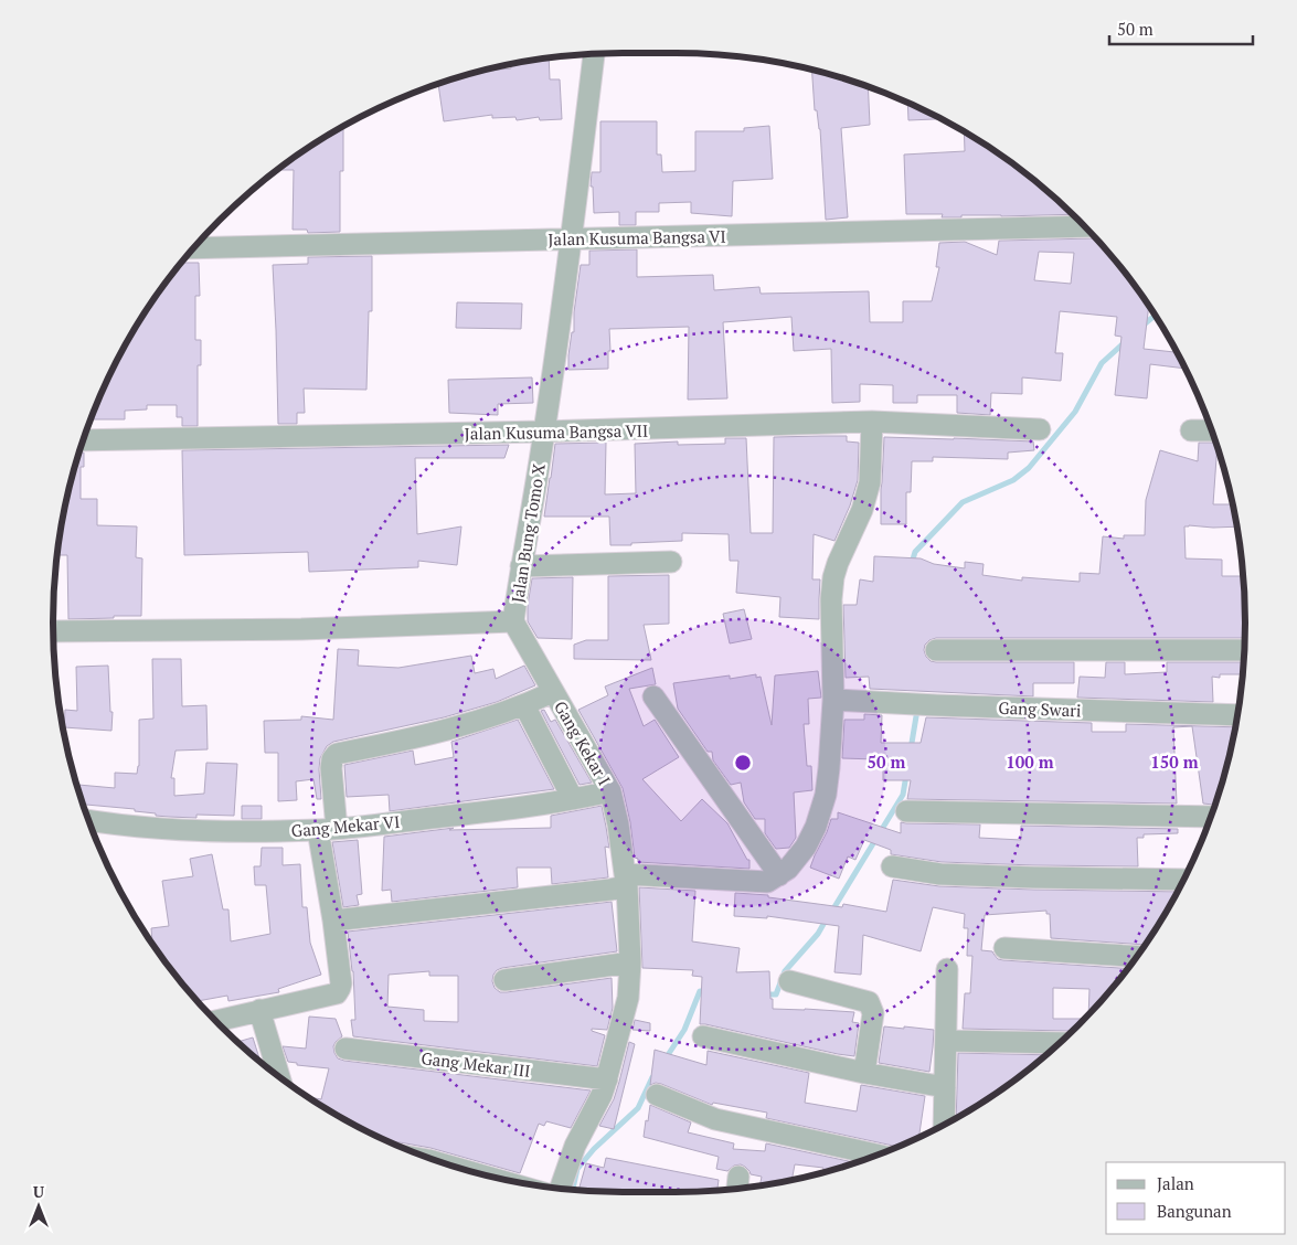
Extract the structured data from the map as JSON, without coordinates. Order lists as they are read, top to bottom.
{
  "streets": {
    "street": [
      "Jalan Kusuma Bangsa VI",
      "Jalan Kusuma Bangsa VII",
      "Jalan Bung Tomo X",
      "Gang Swari",
      "Gang Kekar I",
      "Gang Mekar VI",
      "Gang Mekar III"
    ]
  },
  "crossings": [
    ["Jalan Kusuma Bangsa VI", "Jalan Bung Tomo X"],
    ["Jalan Kusuma Bangsa VII", "Jalan Bung Tomo X"],
    ["Jalan Bung Tomo X", "Gang Kekar I"],
    ["Gang Kekar I", "Gang Mekar VI"],
    ["Gang Kekar I", "Gang Mekar III"]
  ],
  "legend": ["Jalan", "Bangunan"],
  "scale_bar": "50 m",
  "north": "top",
  "rings": ["50 m", "100 m", "150 m"]
}
